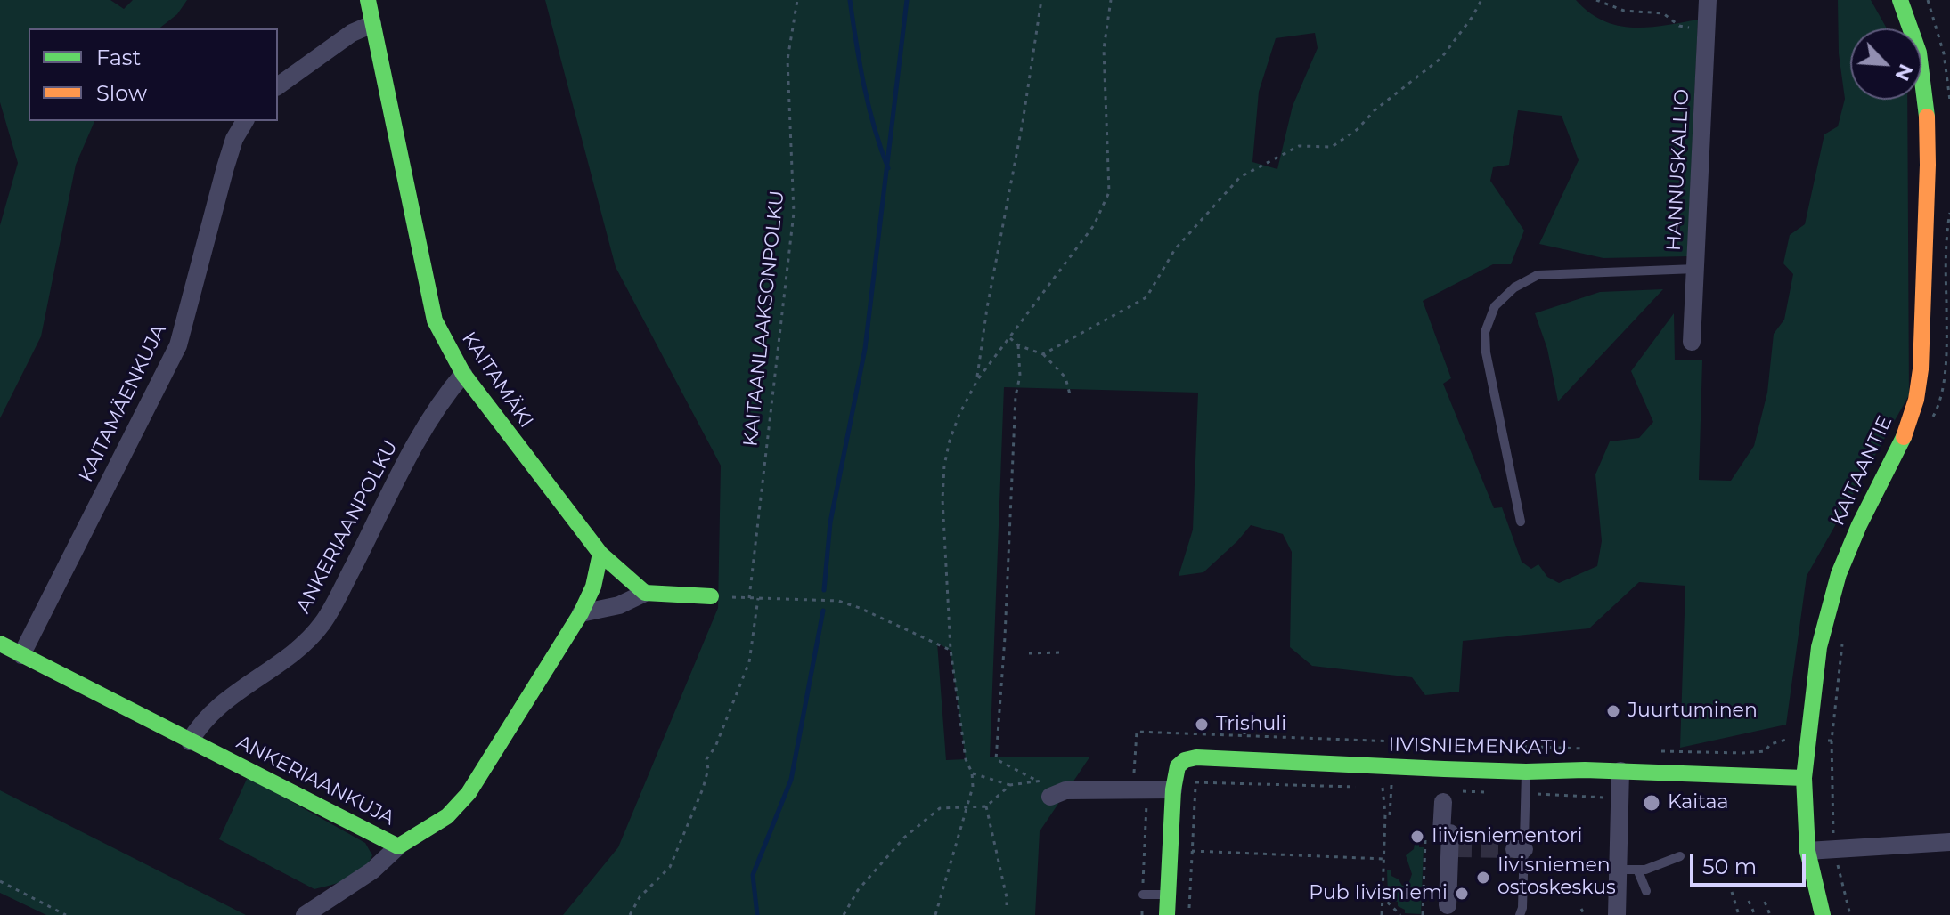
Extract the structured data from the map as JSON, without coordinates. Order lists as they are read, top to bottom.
{
  "streets": {
    "street": [
      "HANNUSKALLIO",
      "KAITAMÄKI",
      "KAITAMÄENKUJA",
      "KAITAANTIE",
      "ANKERIAANPOLKU",
      "IIVISNIEMENKATU",
      "ANKERIAANKUJA"
    ],
    "path": ["KAITAANLAAKSONPOLKU"]
  },
  "crossings": [
    ["KAITAMÄKI", "ANKERIAANPOLKU"],
    ["KAITAMÄKI", "ANKERIAANKUJA"],
    ["KAITAMÄENKUJA", "ANKERIAANKUJA"],
    ["KAITAANTIE", "IIVISNIEMENKATU"],
    ["ANKERIAANPOLKU", "ANKERIAANKUJA"]
  ],
  "places": [
    "Juurtuminen",
    "Trishuli",
    "Kaitaa",
    "Iiivisniementori",
    "Iivisniemen ostoskeskus",
    "Pub Iivisniemi"
  ],
  "legend": ["Fast", "Slow"],
  "scale_bar": "50 m",
  "north": "bottom right"
}
